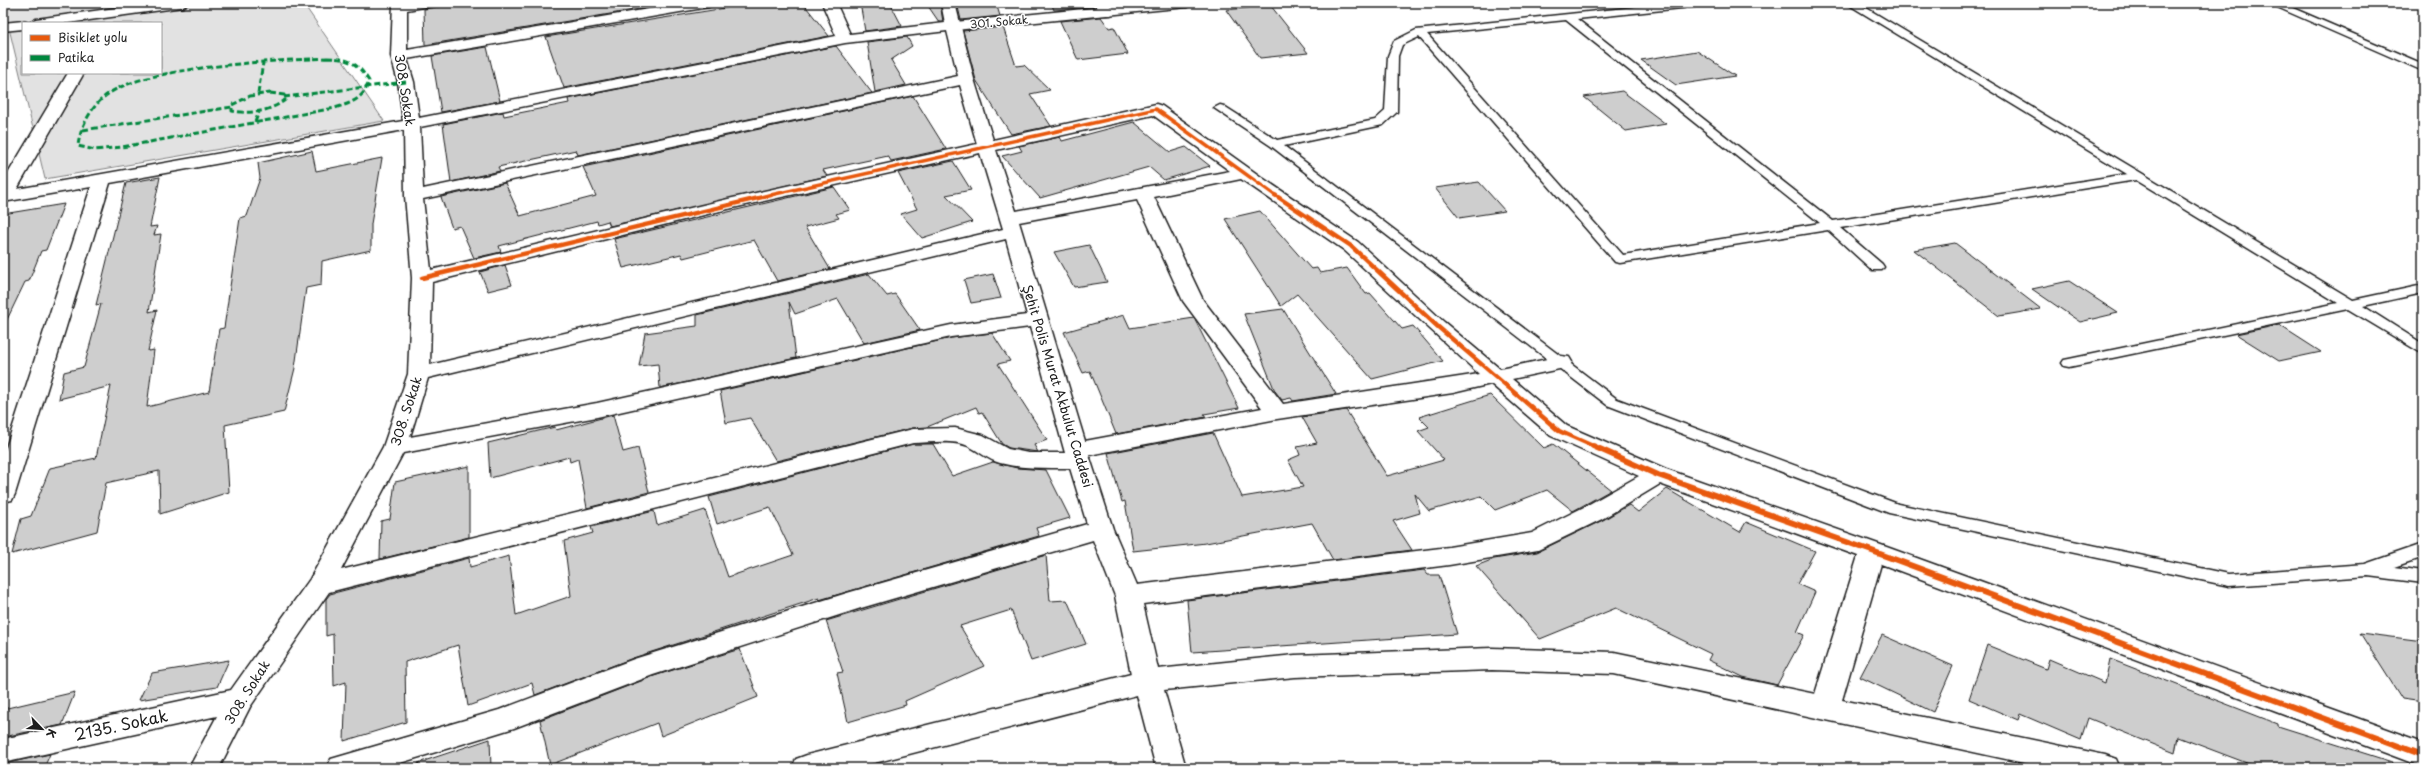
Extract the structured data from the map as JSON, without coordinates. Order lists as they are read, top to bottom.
{
  "streets": {
    "street": [
      "301. Sokak",
      "308. Sokak",
      "Şehit Polis Murat Akbulut Caddesi",
      "2135. Sokak"
    ]
  },
  "crossings": [
    ["301. Sokak", "308. Sokak"],
    ["301. Sokak", "Şehit Polis Murat Akbulut Caddesi"],
    ["308. Sokak", "2135. Sokak"]
  ],
  "legend": ["Bisiklet yolu", "Patika"],
  "north": "bottom right"
}
